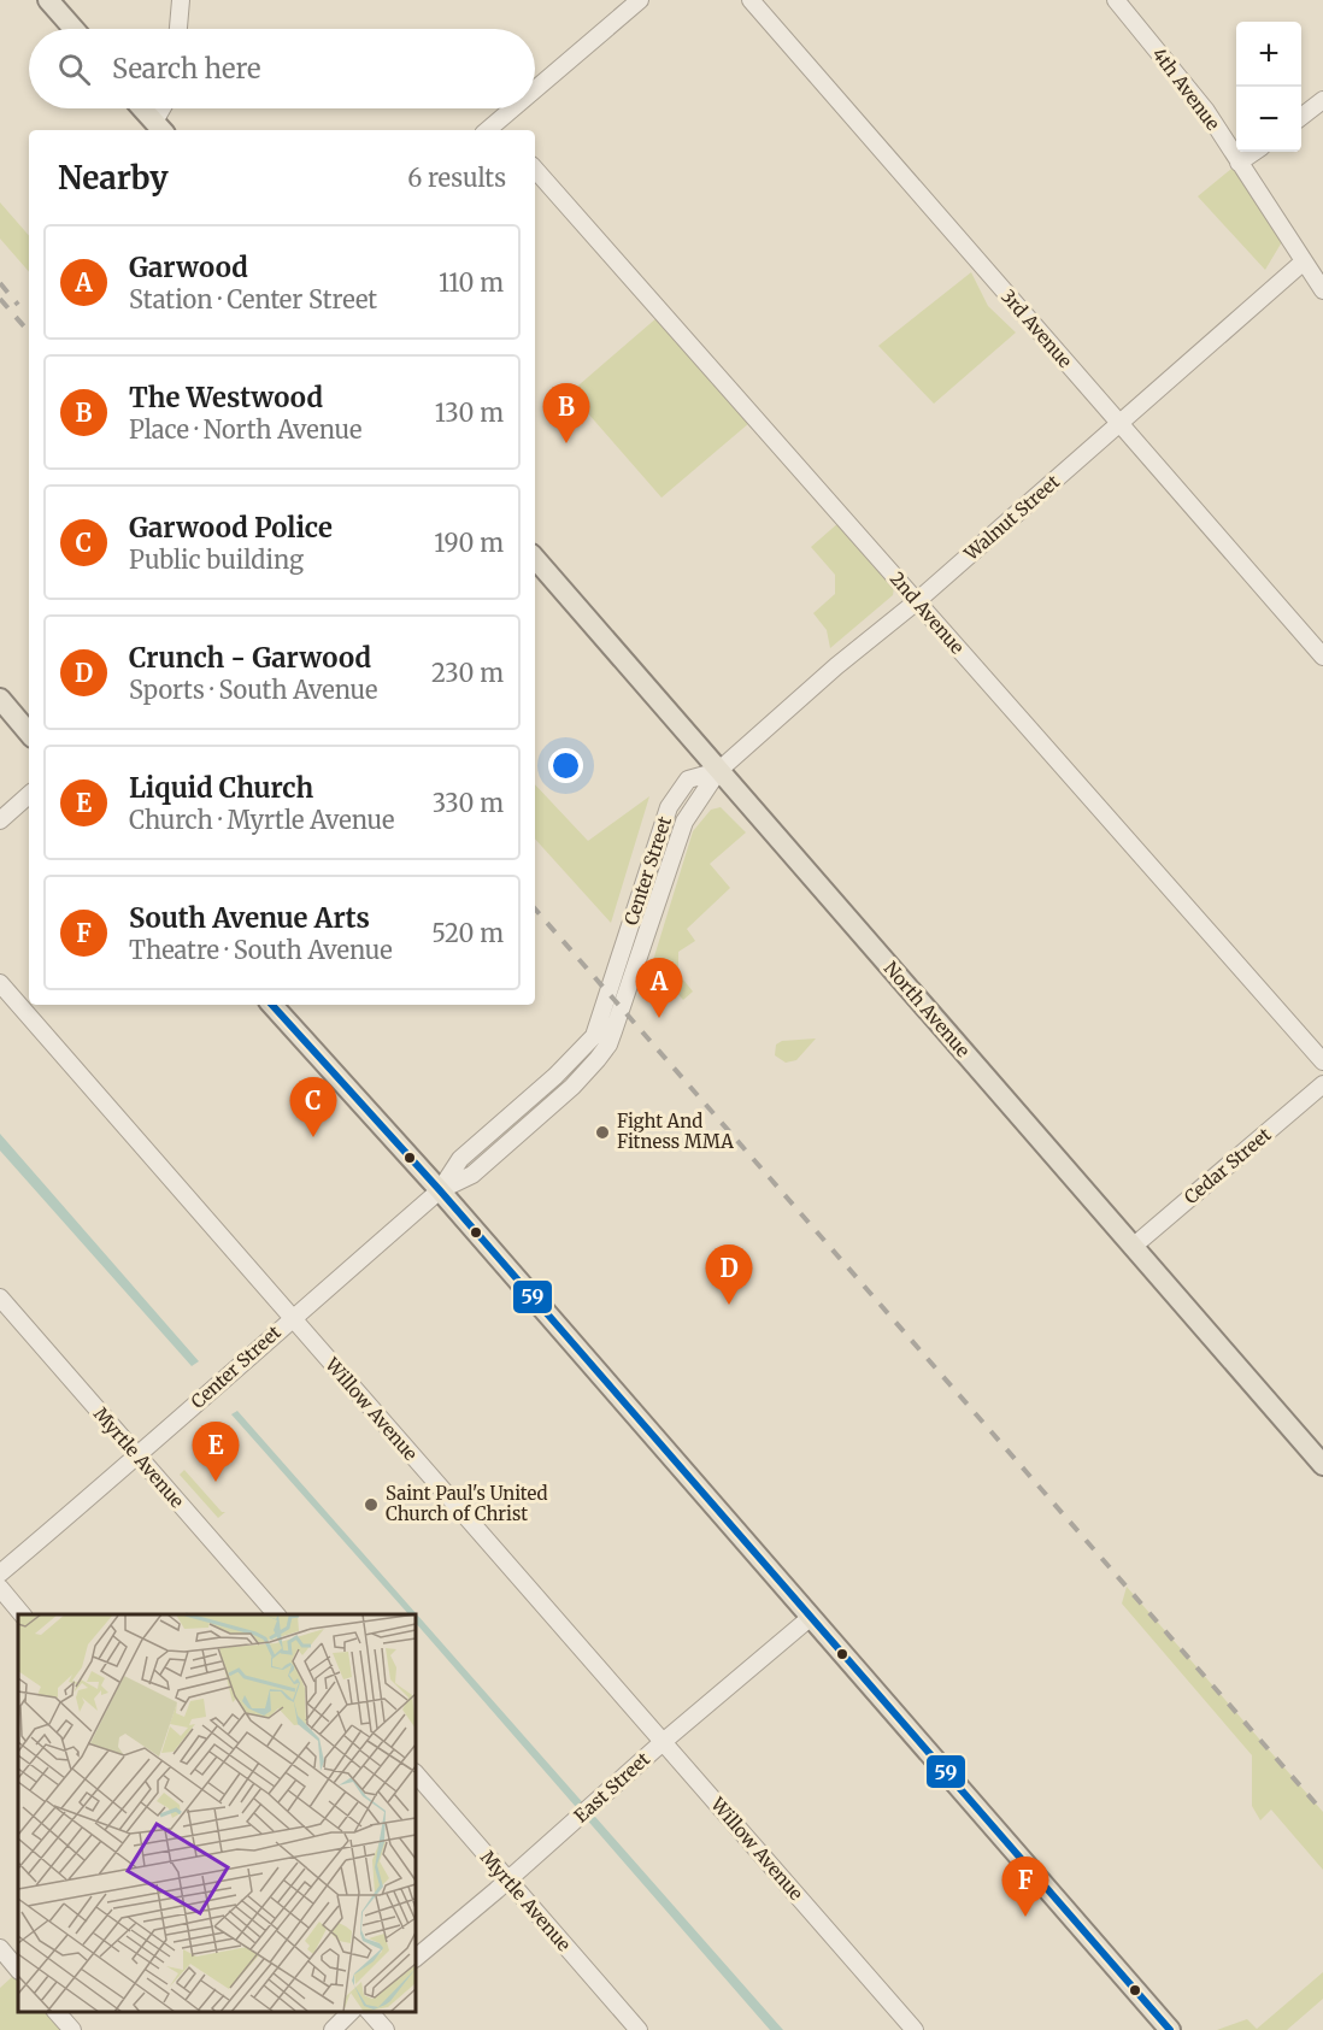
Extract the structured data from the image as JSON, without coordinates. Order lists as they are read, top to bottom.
{
  "streets": {
    "main road": ["North Avenue"],
    "street": [
      "4th Avenue",
      "3rd Avenue",
      "Walnut Street",
      "2nd Avenue",
      "Center Street",
      "Cedar Street",
      "Willow Avenue",
      "Myrtle Avenue",
      "East Street"
    ]
  },
  "crossings": [
    ["4th Avenue", "Walnut Street"],
    ["3rd Avenue", "Walnut Street"],
    ["Walnut Street", "2nd Avenue"],
    ["Walnut Street", "Center Street"],
    ["Walnut Street", "North Avenue"],
    ["Center Street", "North Avenue"],
    ["Center Street", "Willow Avenue"],
    ["Center Street", "Myrtle Avenue"],
    ["North Avenue", "Cedar Street"],
    ["Willow Avenue", "East Street"],
    ["Myrtle Avenue", "East Street"]
  ],
  "places": ["Fight And Fitness MMA", "Saint Paul's United Church of Christ"],
  "lines": ["transit line 59"],
  "page": {
    "map_buttons": ["+", "−"],
    "search": "Search here",
    "heading": ["Nearby", "6 results"],
    "list": [
      {
        "mark": "A",
        "name": "Garwood",
        "note": "Station · Center Street",
        "value": "110 m"
      },
      {
        "mark": "B",
        "name": "The Westwood",
        "note": "Place · North Avenue",
        "value": "130 m"
      },
      {
        "mark": "C",
        "name": "Garwood Police",
        "note": "Public building",
        "value": "190 m"
      },
      {
        "mark": "D",
        "name": "Crunch - Garwood",
        "note": "Sports · South Avenue",
        "value": "230 m"
      },
      {
        "mark": "E",
        "name": "Liquid Church",
        "note": "Church · Myrtle Avenue",
        "value": "330 m"
      },
      {
        "mark": "F",
        "name": "South Avenue Arts",
        "note": "Theatre · South Avenue",
        "value": "520 m"
      }
    ],
    "pins": [
      "B",
      "A",
      "C",
      "D",
      "E",
      "F"
    ]
  }
}
